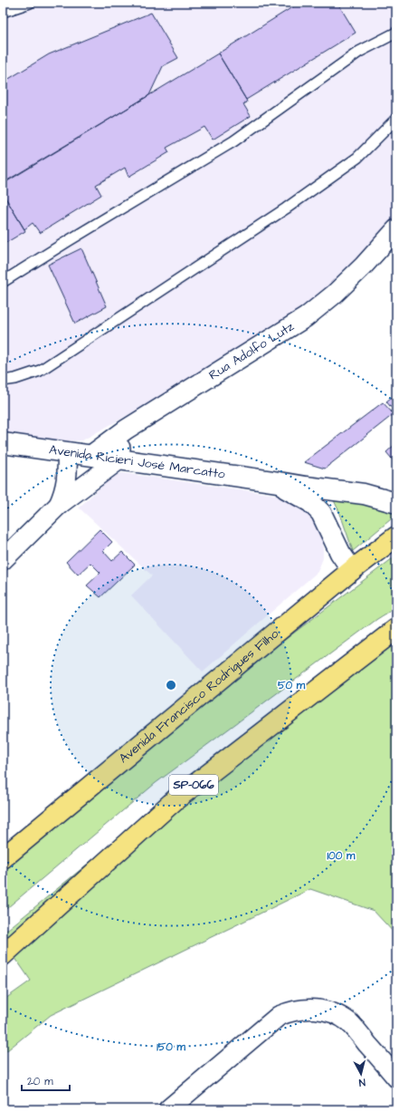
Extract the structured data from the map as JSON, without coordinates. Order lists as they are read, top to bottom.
{
  "streets": {
    "main road": ["Avenida Ricieri José Marcatto", "Avenida Francisco Rodrigues Filho", "SP-066"],
    "street": ["Rua Adolfo Lutz"]
  },
  "crossings": [
    ["Rua Adolfo Lutz", "Avenida Ricieri José Marcatto"],
    ["Avenida Ricieri José Marcatto", "Avenida Francisco Rodrigues Filho"]
  ],
  "scale_bar": "20 m",
  "north": "bottom",
  "rings": ["50 m", "100 m", "150 m"]
}
